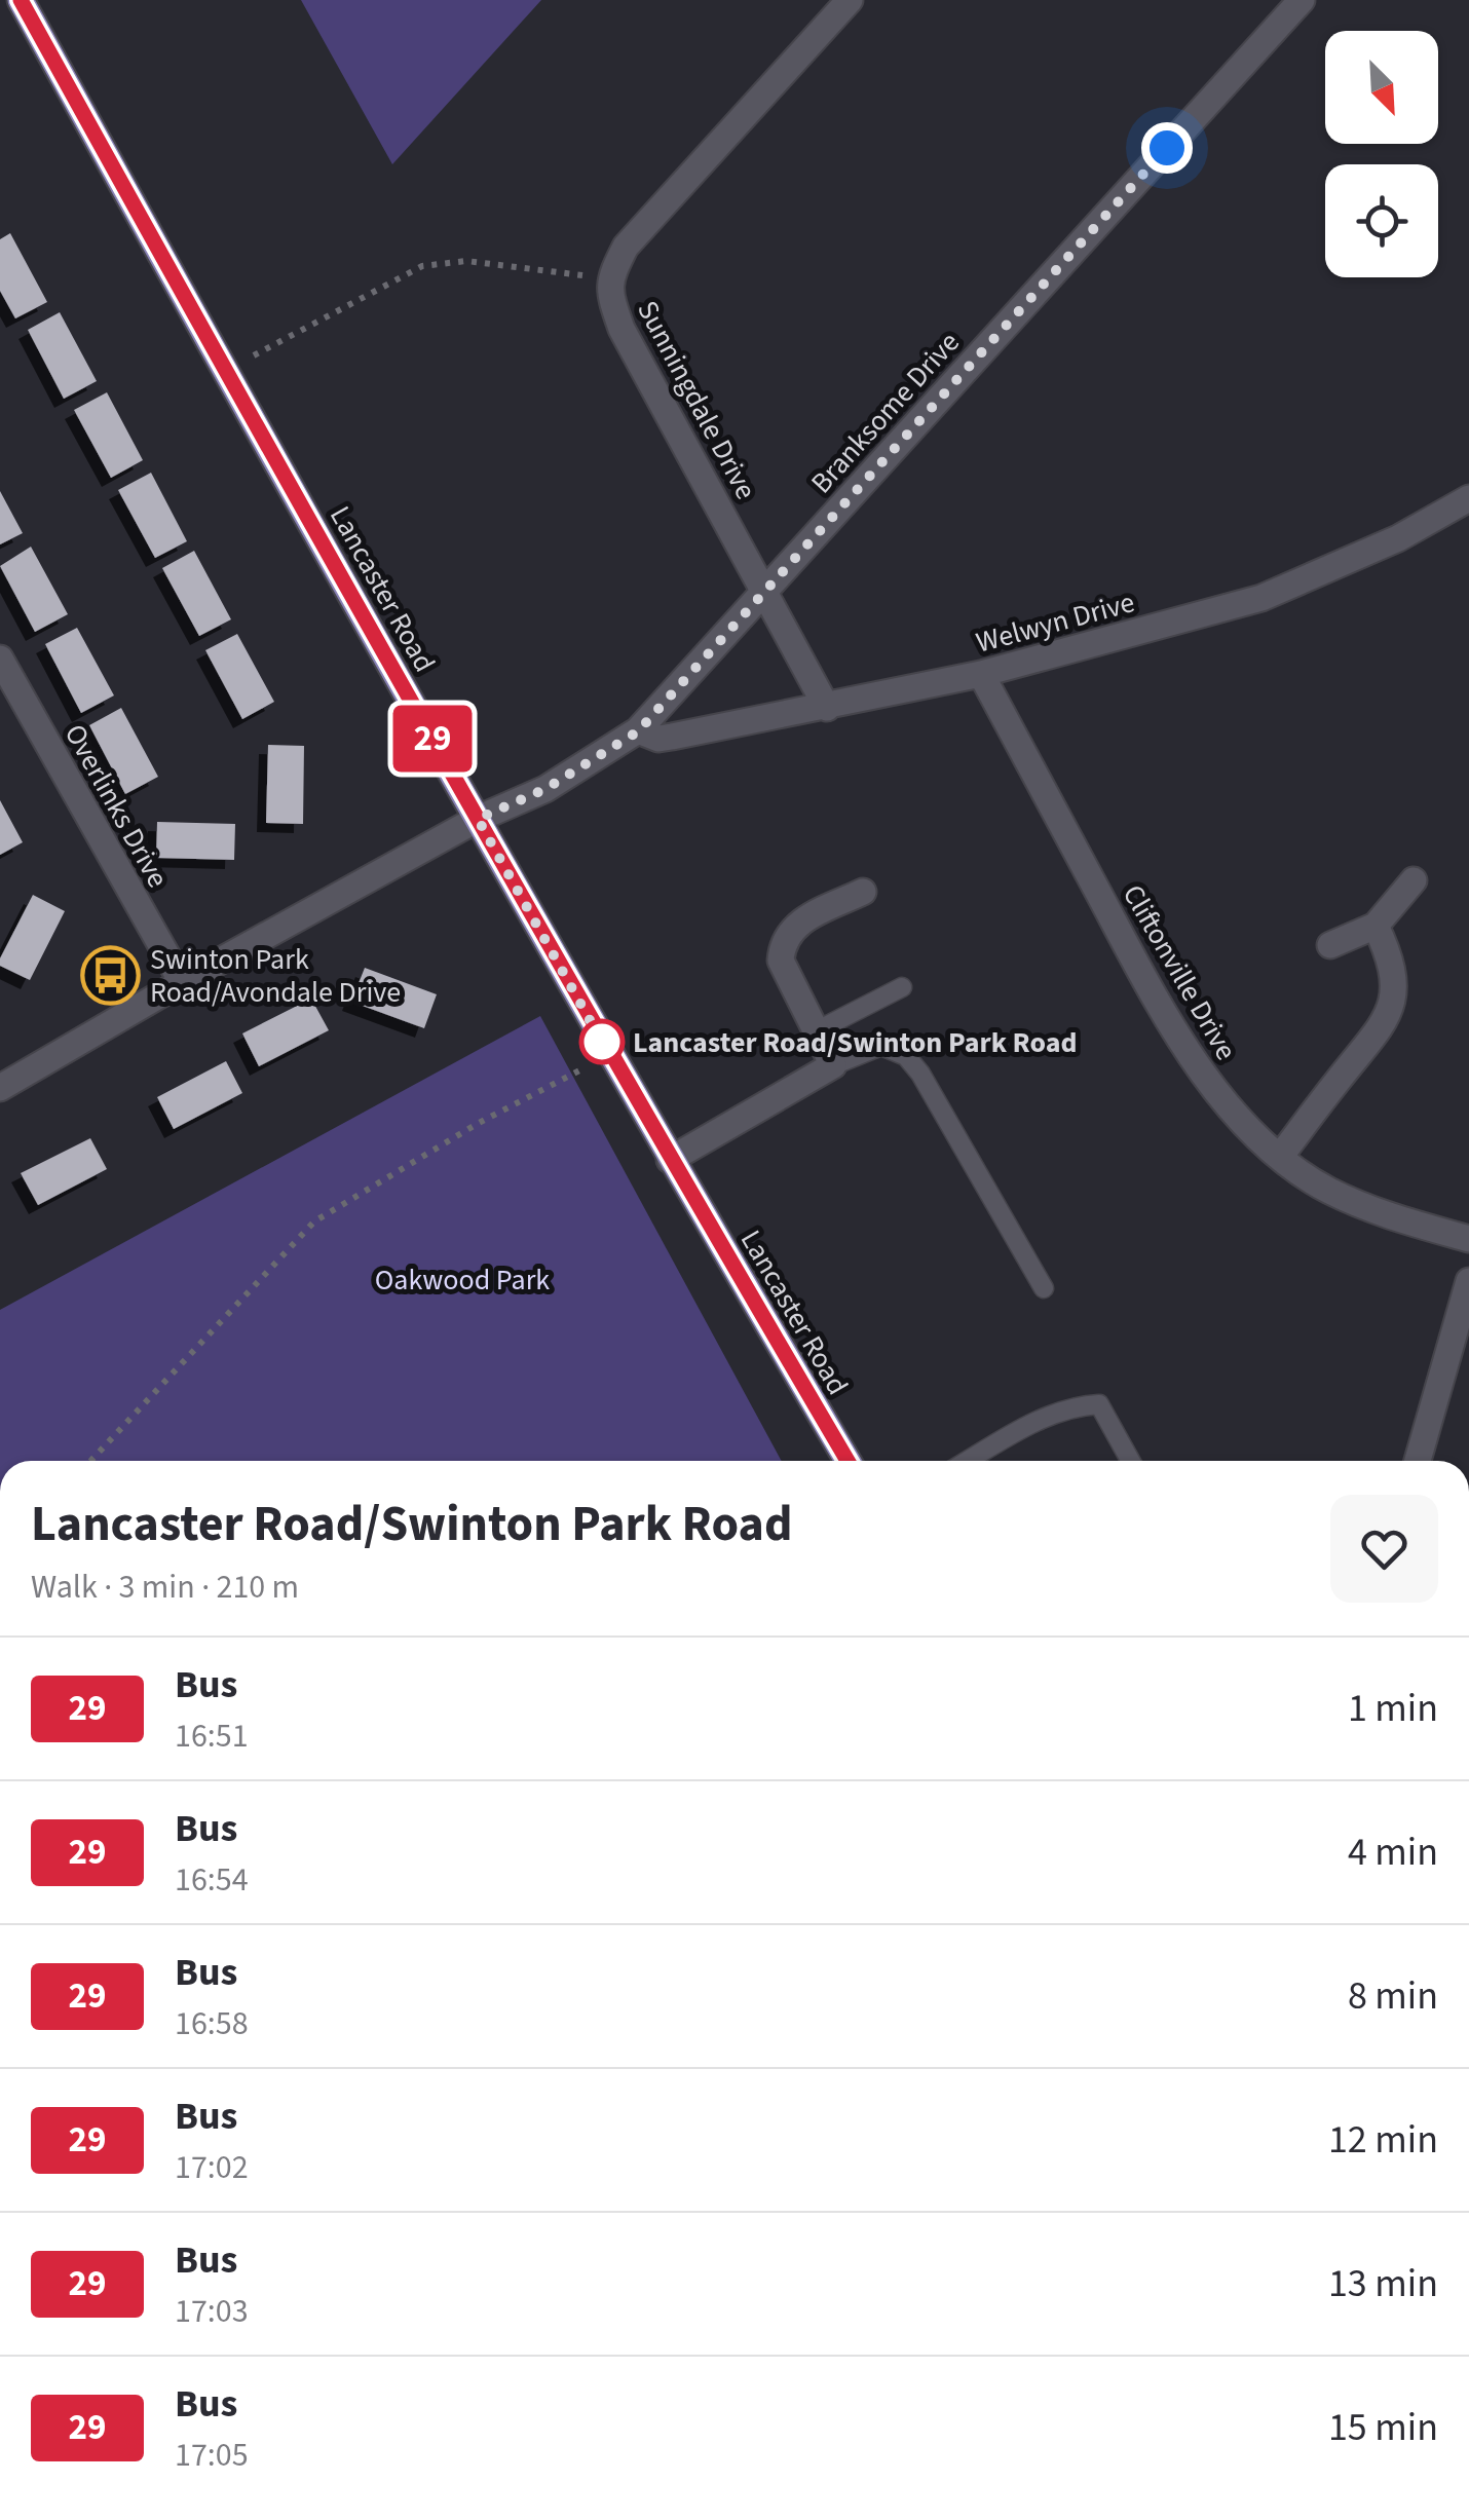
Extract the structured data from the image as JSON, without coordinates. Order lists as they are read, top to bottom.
{
  "streets": {
    "main road": ["Lancaster Road"],
    "street": [
      "Sunningdale Drive",
      "Branksome Drive",
      "Welwyn Drive",
      "Overlinks Drive",
      "Cliftonville Drive"
    ]
  },
  "crossings": [
    ["Sunningdale Drive", "Branksome Drive"],
    ["Sunningdale Drive", "Welwyn Drive"],
    ["Branksome Drive", "Lancaster Road"],
    ["Branksome Drive", "Welwyn Drive"],
    ["Branksome Drive", "Overlinks Drive"],
    ["Welwyn Drive", "Cliftonville Drive"]
  ],
  "parks": ["Oakwood Park"],
  "places": {
    "bus stop": ["Swinton Park Road/Avondale Drive"],
    "other": ["Lancaster Road/Swinton Park Road"]
  },
  "lines": ["bus line 29"],
  "north": "bottom right",
  "page": {
    "on_map": "29",
    "heading": ["Lancaster Road/Swinton Park Road", "Walk · 3 min · 210 m"],
    "list": [
      {
        "mark": "29",
        "name": "Bus",
        "note": "16:51",
        "value": "1 min"
      },
      {
        "mark": "29",
        "name": "Bus",
        "note": "16:54",
        "value": "4 min"
      },
      {
        "mark": "29",
        "name": "Bus",
        "note": "16:58",
        "value": "8 min"
      },
      {
        "mark": "29",
        "name": "Bus",
        "note": "17:02",
        "value": "12 min"
      },
      {
        "mark": "29",
        "name": "Bus",
        "note": "17:03",
        "value": "13 min"
      },
      {
        "mark": "29",
        "name": "Bus",
        "note": "17:05",
        "value": "15 min"
      }
    ]
  }
}
